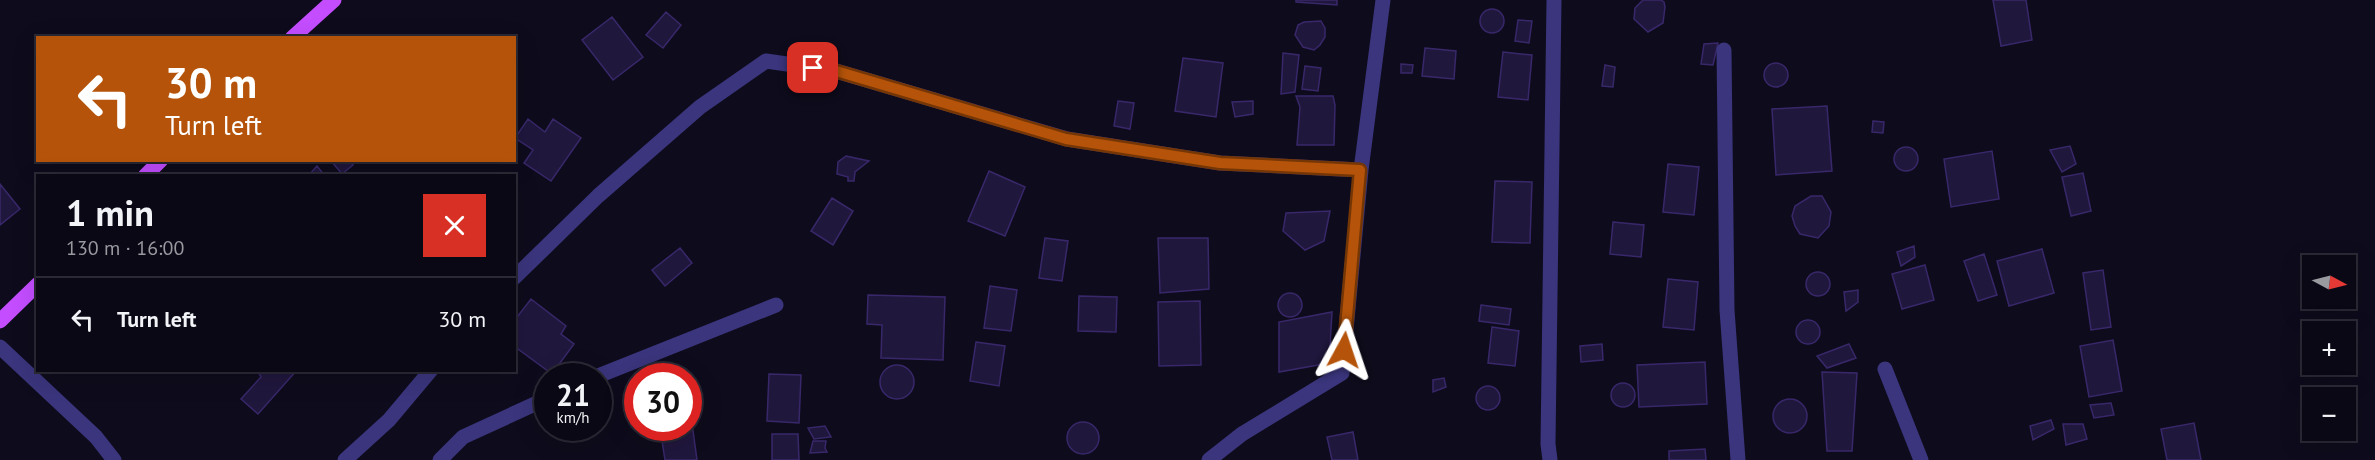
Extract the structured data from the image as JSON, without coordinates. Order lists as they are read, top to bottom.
{
  "north": "right",
  "page": {
    "turn": ["30 m", "Turn left"],
    "heading": ["1 min", "130 m · 16:00"],
    "map_buttons": ["+", "−"],
    "list": [
      {
        "name": "Turn left",
        "value": "30 m"
      }
    ],
    "speed": "21 km/h",
    "limit": "30"
  }
}
